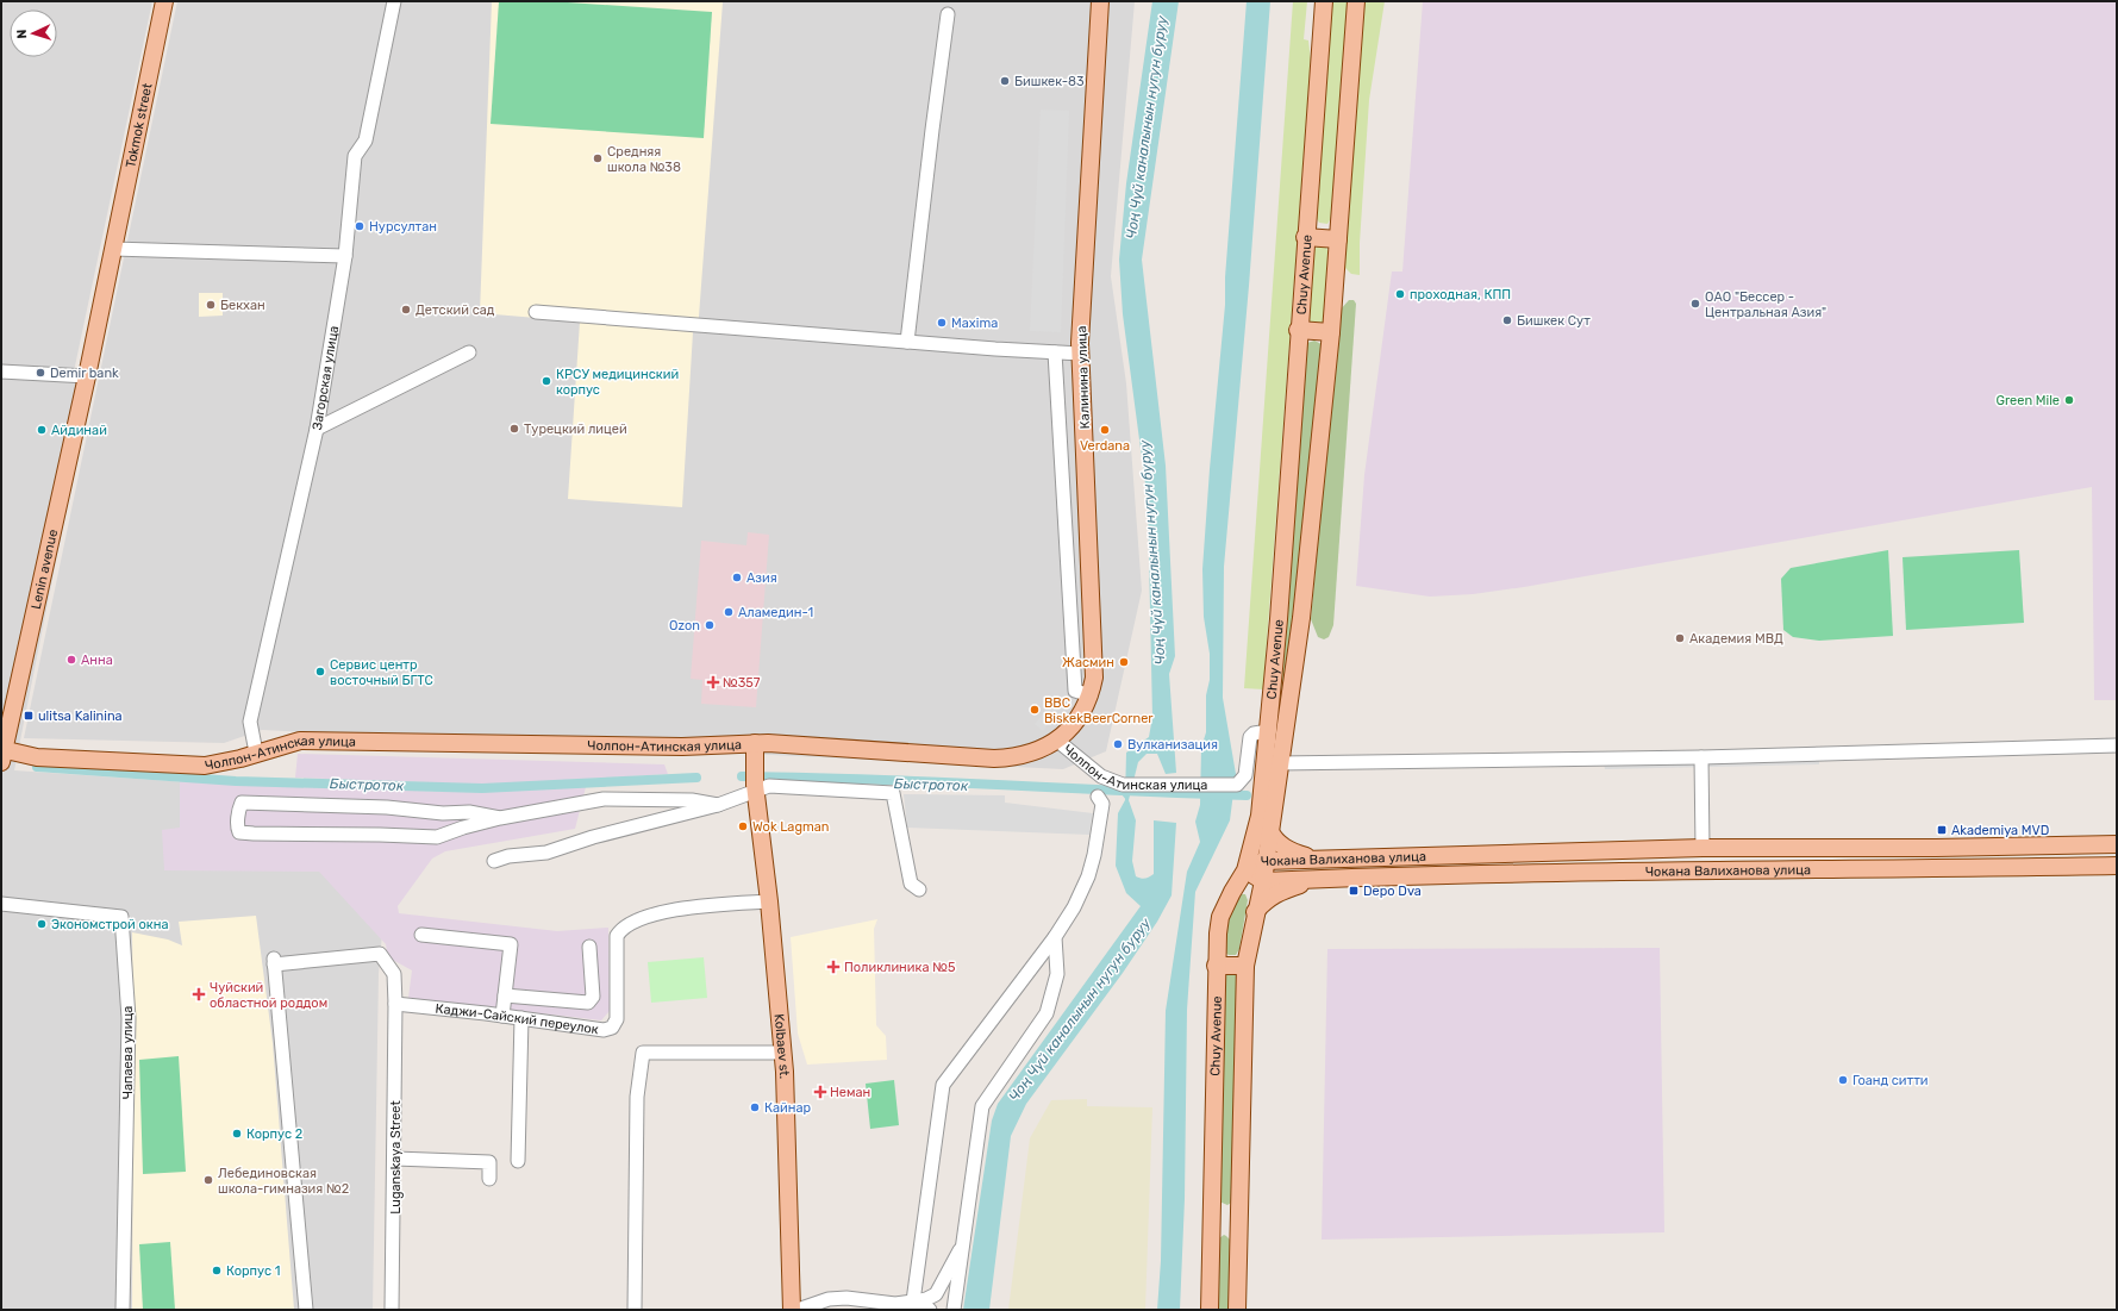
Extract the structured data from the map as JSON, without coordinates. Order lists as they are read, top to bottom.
{
  "streets": {
    "main road": [
      "Tokmok street",
      "Chuy Avenue",
      "Калинина улица",
      "Lenin avenue",
      "Чолпон-Атинская улица",
      "Чокана Валиханова улица",
      "Kolbaev st."
    ],
    "street": [
      "Загорская улица",
      "Каджи-Сайский переулок",
      "Чапаева улица",
      "Luganskaya Street"
    ]
  },
  "crossings": [
    ["Tokmok street", "Lenin avenue"],
    ["Chuy Avenue", "Чолпон-Атинская улица"],
    ["Chuy Avenue", "Чокана Валиханова улица"],
    ["Загорская улица", "Чолпон-Атинская улица"],
    ["Калинина улица", "Чолпон-Атинская улица"],
    ["Lenin avenue", "Чолпон-Атинская улица"],
    ["Чолпон-Атинская улица", "Kolbaev st."],
    ["Каджи-Сайский переулок", "Kolbaev st."],
    ["Каджи-Сайский переулок", "Luganskaya Street"]
  ],
  "water": ["Чоң Чүй каналынын нугун буруу", "Быстроток"],
  "places": {
    "other": [
      "Бишкек-83",
      "Средняя школа №38",
      "Нурсултан",
      "проходная, КПП",
      "ОАО \"Бессер - Центральная Азия\"",
      "Бекхан",
      "Детский сад",
      "Бишкек Сут",
      "Maxima",
      "Demir bank",
      "КРСУ медицинский корпус",
      "Green Mile",
      "Турецкий лицей",
      "Айдинай",
      "Verdana",
      "Азия",
      "Аламедин-1",
      "Ozon",
      "Академия МВД",
      "Анна",
      "Жасмин",
      "Сервис центр восточный БГТС",
      "BBC BiskekBeerCorner",
      "Вулканизация",
      "Wok Lagman",
      "Экономстрой окна",
      "Гоанд ситти",
      "Кайнар",
      "Корпус 2",
      "Лебединовская школа-гимназия №2",
      "Корпус 1"
    ],
    "health": [
      "№357",
      "Поликлиника №5",
      "Чуйский областной роддом",
      "Неман"
    ],
    "transit": ["ulitsa Kalinina", "Akademiya MVD", "Depo Dva"]
  },
  "north": "left"
}
